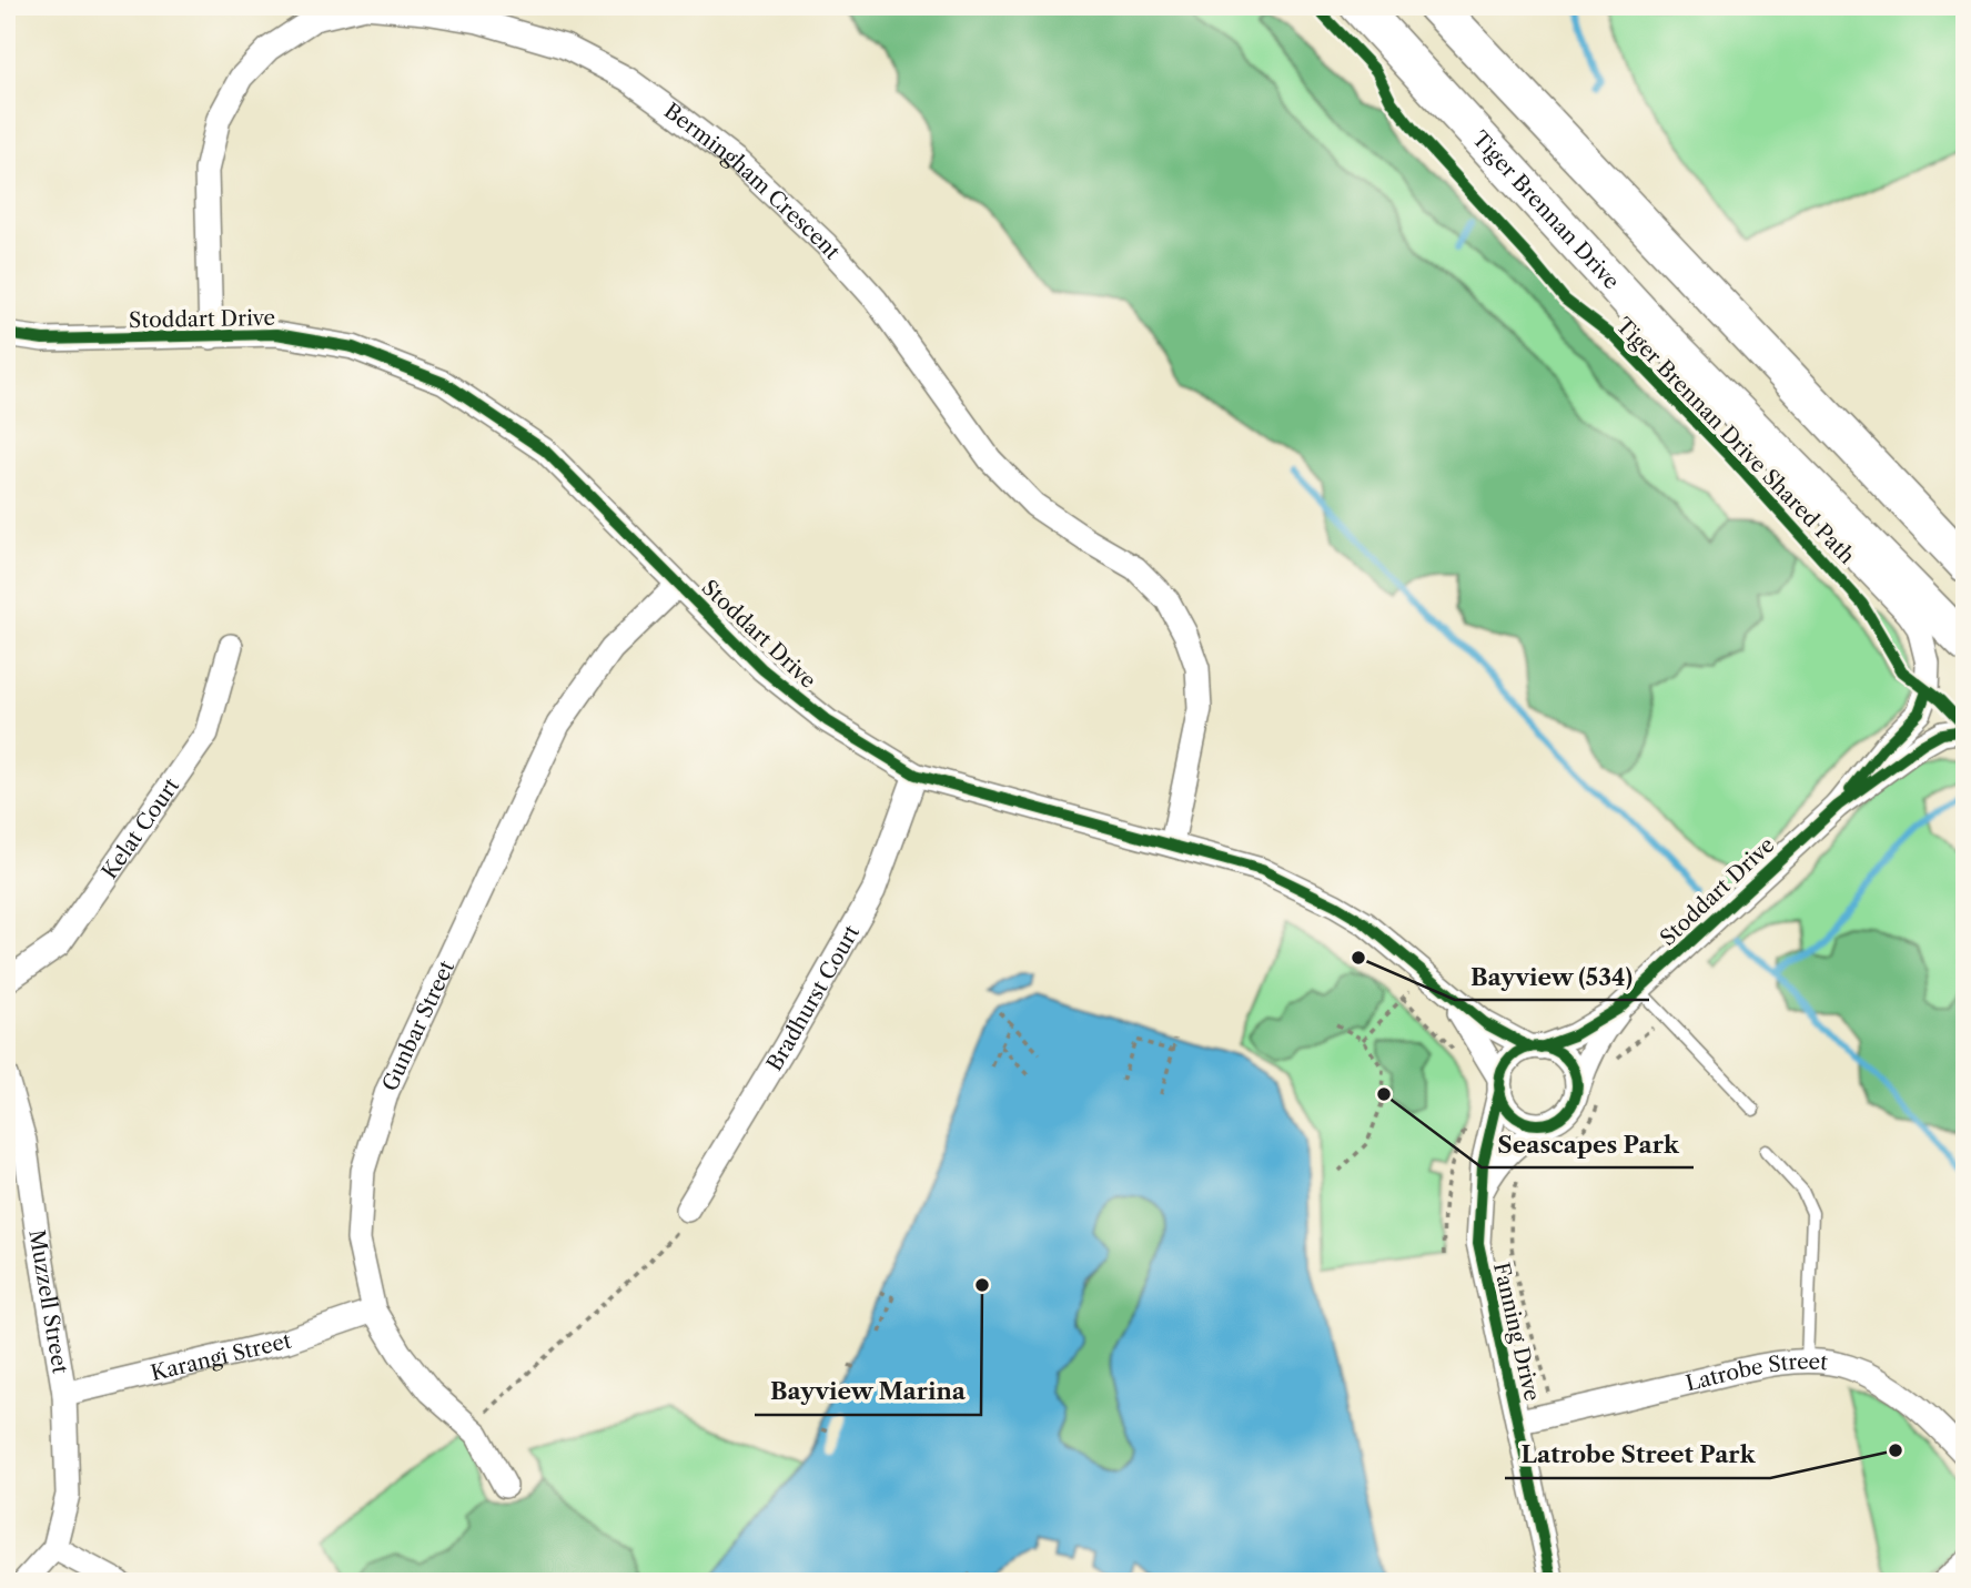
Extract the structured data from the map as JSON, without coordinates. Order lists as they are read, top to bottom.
{
  "streets": {
    "main road": ["Tiger Brennan Drive"],
    "street": [
      "Bermingham Crescent",
      "Stoddart Drive",
      "Kelat Court",
      "Bradhurst Court",
      "Gunbar Street",
      "Muzzell Street",
      "Fanning Drive",
      "Karangi Street",
      "Latrobe Street"
    ],
    "cycle path": ["Tiger Brennan Drive Shared Path"]
  },
  "crossings": [
    ["Bermingham Crescent", "Stoddart Drive"],
    ["Tiger Brennan Drive", "Stoddart Drive"],
    ["Stoddart Drive", "Bradhurst Court"],
    ["Stoddart Drive", "Gunbar Street"],
    ["Stoddart Drive", "Fanning Drive"],
    ["Gunbar Street", "Karangi Street"],
    ["Muzzell Street", "Karangi Street"],
    ["Fanning Drive", "Latrobe Street"]
  ],
  "places": [
    "Bayview (534)",
    "Seascapes Park",
    "Bayview Marina",
    "Latrobe Street Park"
  ]
}
